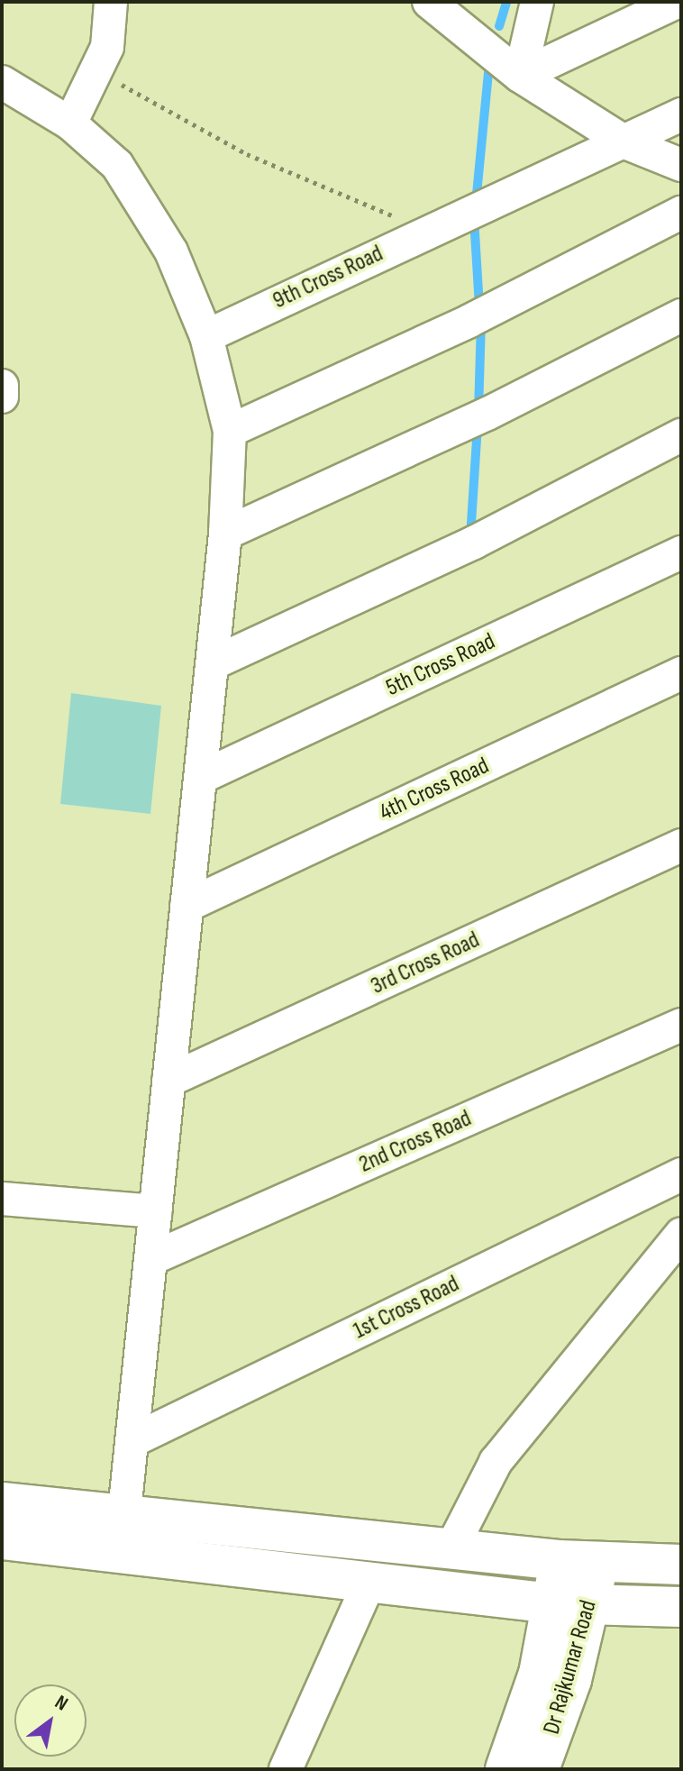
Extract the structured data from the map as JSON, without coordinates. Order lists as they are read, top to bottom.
{
  "streets": {
    "main road": ["Dr Rajkumar Road"],
    "street": [
      "9th Cross Road",
      "5th Cross Road",
      "4th Cross Road",
      "3rd Cross Road",
      "2nd Cross Road",
      "1st Cross Road"
    ]
  },
  "north": "top right"
}
